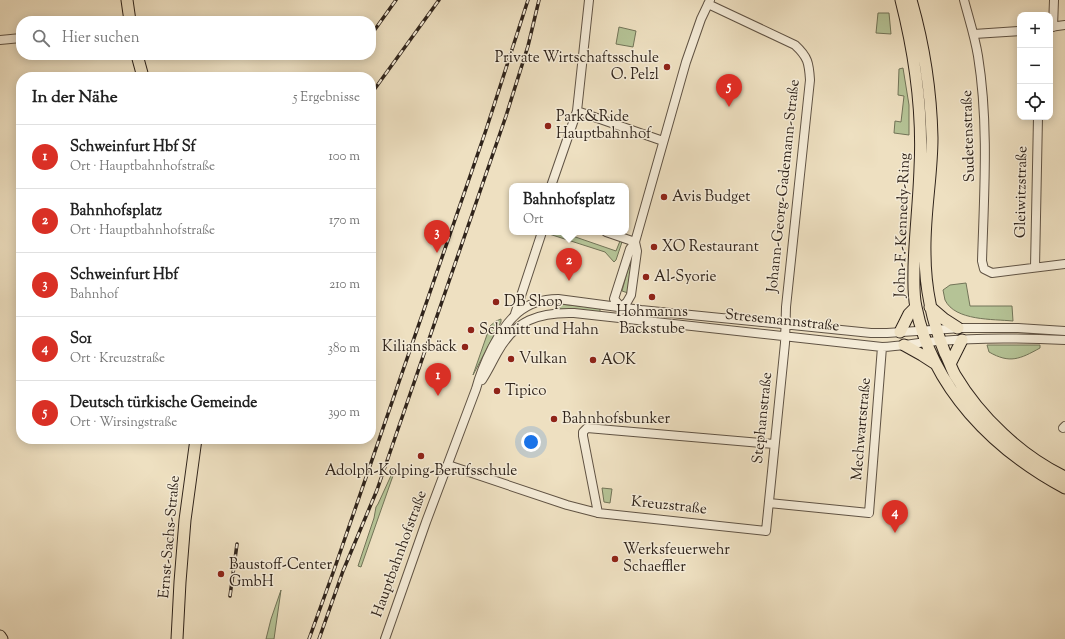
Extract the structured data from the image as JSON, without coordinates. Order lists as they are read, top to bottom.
{
  "streets": {
    "main road": ["John-F.-Kennedy-Ring", "Ernst-Sachs-Straße"],
    "street": [
      "Sudetenstraße",
      "Johann-Georg-Gademann-Straße",
      "Gleiwitzstraße",
      "Stresemannstraße",
      "Stephanstraße",
      "Mechwartstraße",
      "Kreuzstraße",
      "Hauptbahnhofstraße"
    ]
  },
  "crossings": [
    ["Sudetenstraße", "Gleiwitzstraße"],
    ["Johann-Georg-Gademann-Straße", "Stresemannstraße"],
    ["Johann-Georg-Gademann-Straße", "Stephanstraße"],
    ["John-F.-Kennedy-Ring", "Stresemannstraße"],
    ["Stresemannstraße", "Stephanstraße"],
    ["Stresemannstraße", "Mechwartstraße"],
    ["Stresemannstraße", "Hauptbahnhofstraße"],
    ["Stephanstraße", "Mechwartstraße"],
    ["Stephanstraße", "Kreuzstraße"],
    ["Mechwartstraße", "Kreuzstraße"],
    ["Kreuzstraße", "Hauptbahnhofstraße"]
  ],
  "places": [
    "Private Wirtschaftsschule O. Pelzl",
    "Park&Ride Hauptbahnhof",
    "Avis Budget",
    "XO Restaurant",
    "Al-Syorie",
    "Hohmanns Backstube",
    "DB Shop",
    "Schmitt und Hahn",
    "Kiliansbäck",
    "Vulkan",
    "AOK",
    "Tipico",
    "Bahnhofsbunker",
    "Adolph-Kolping-Berufsschule",
    "Werksfeuerwehr Schaeffler",
    "Baustoff-Center GmbH"
  ],
  "page": {
    "map_buttons": ["+", "−"],
    "search": "Hier suchen",
    "heading": ["In der Nähe", "5 Ergebnisse"],
    "pins": [
      "5",
      "3",
      "2",
      "1",
      "4"
    ],
    "list": [
      {
        "mark": "1",
        "name": "Schweinfurt Hbf Sf",
        "note": "Ort · Hauptbahnhofstraße",
        "value": "100 m"
      },
      {
        "mark": "2",
        "name": "Bahnhofsplatz",
        "note": "Ort · Hauptbahnhofstraße",
        "value": "170 m"
      },
      {
        "mark": "3",
        "name": "Schweinfurt Hbf",
        "note": "Bahnhof",
        "value": "210 m"
      },
      {
        "mark": "4",
        "name": "S01",
        "note": "Ort · Kreuzstraße",
        "value": "380 m"
      },
      {
        "mark": "5",
        "name": "Deutsch türkische Gemeinde",
        "note": "Ort · Wirsingstraße",
        "value": "390 m"
      }
    ],
    "popup": ["Bahnhofsplatz", "Ort"]
  }
}
